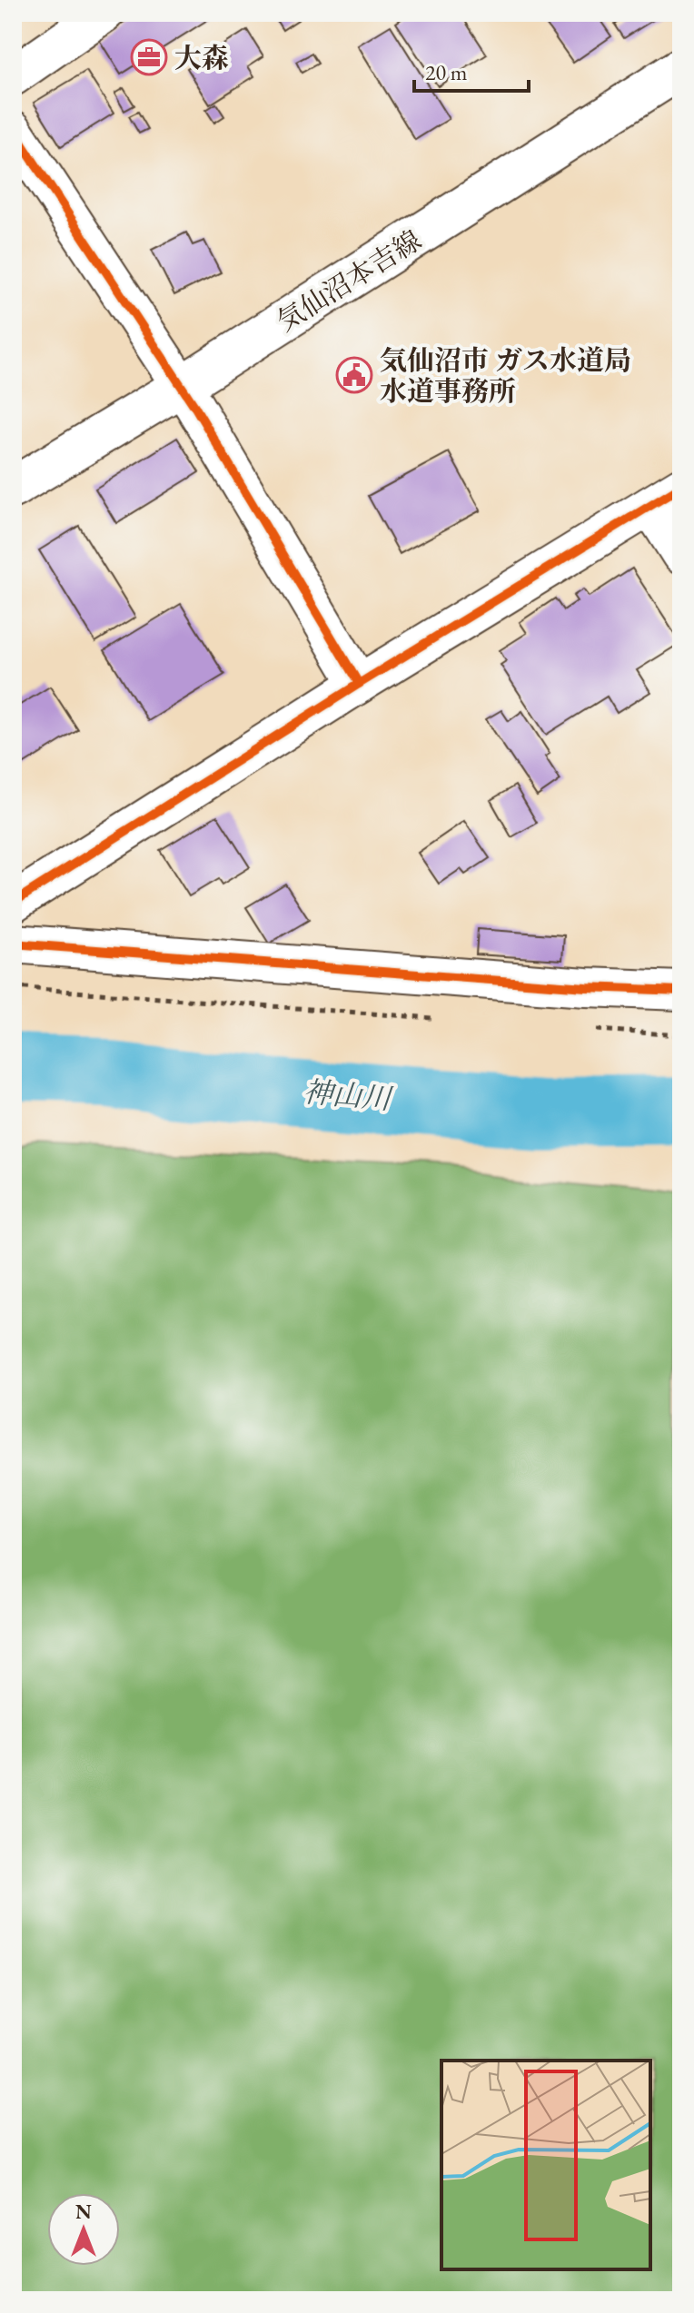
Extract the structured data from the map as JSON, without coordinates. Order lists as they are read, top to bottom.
{
  "streets": {
    "main road": ["気仙沼本吉線"]
  },
  "water": ["神山川"],
  "places": {
    "office": ["大森"],
    "public building": ["気仙沼市 ガス水道局 水道事務所"]
  },
  "scale_bar": "20 m",
  "north": "top"
}
